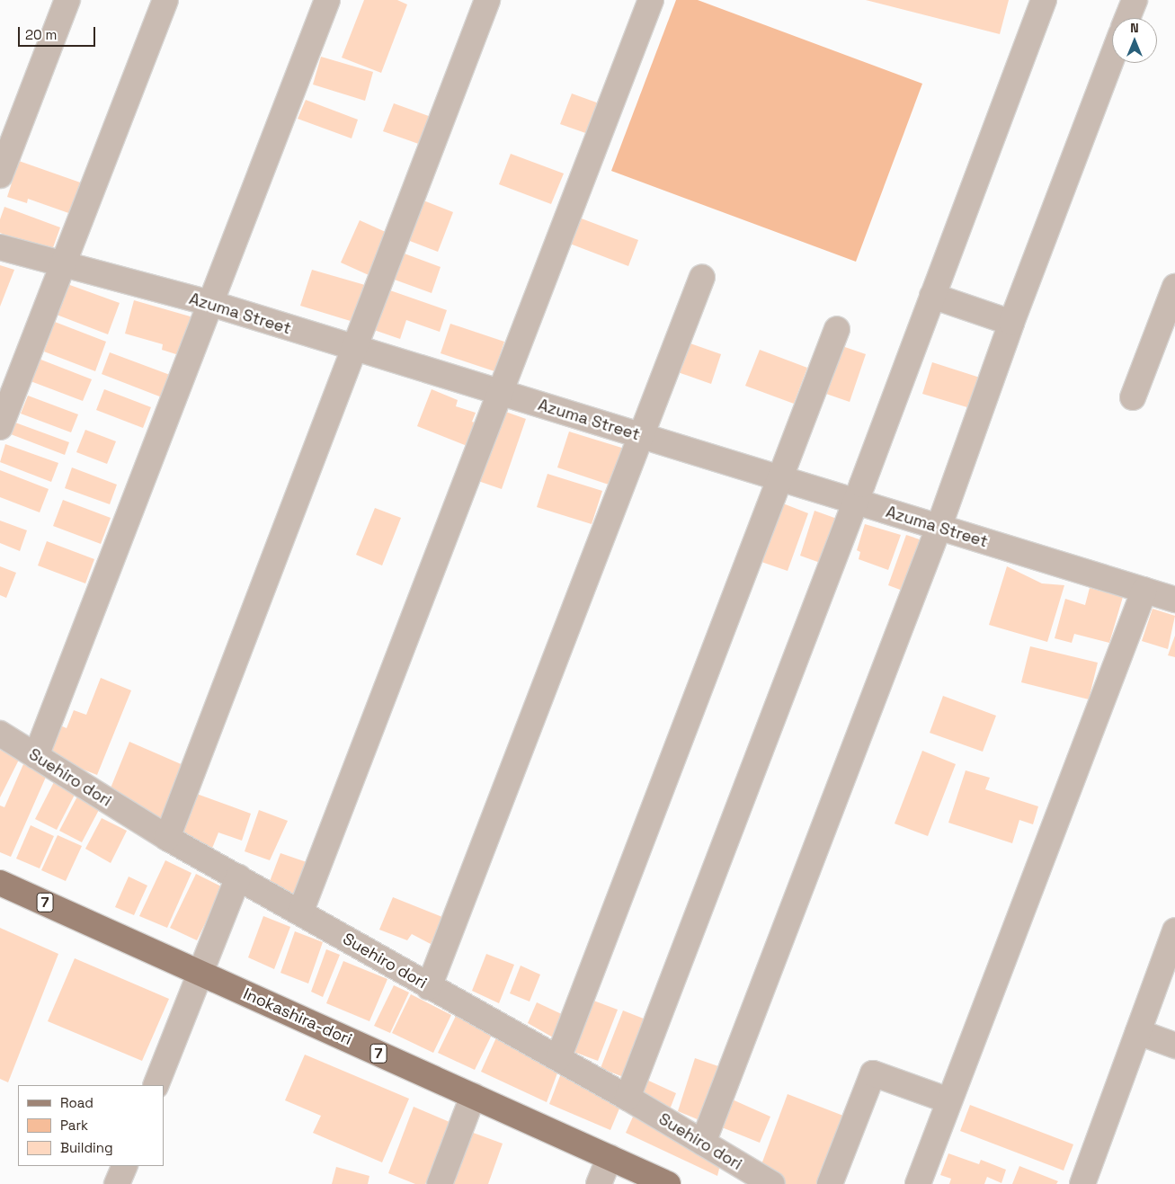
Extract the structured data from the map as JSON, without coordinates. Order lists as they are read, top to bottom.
{
  "streets": {
    "main road": ["7", "Inokashira-dori"],
    "street": ["Azuma Street", "Suehiro dori"]
  },
  "legend": ["Road", "Park", "Building"],
  "scale_bar": "20 m",
  "north": "top"
}
